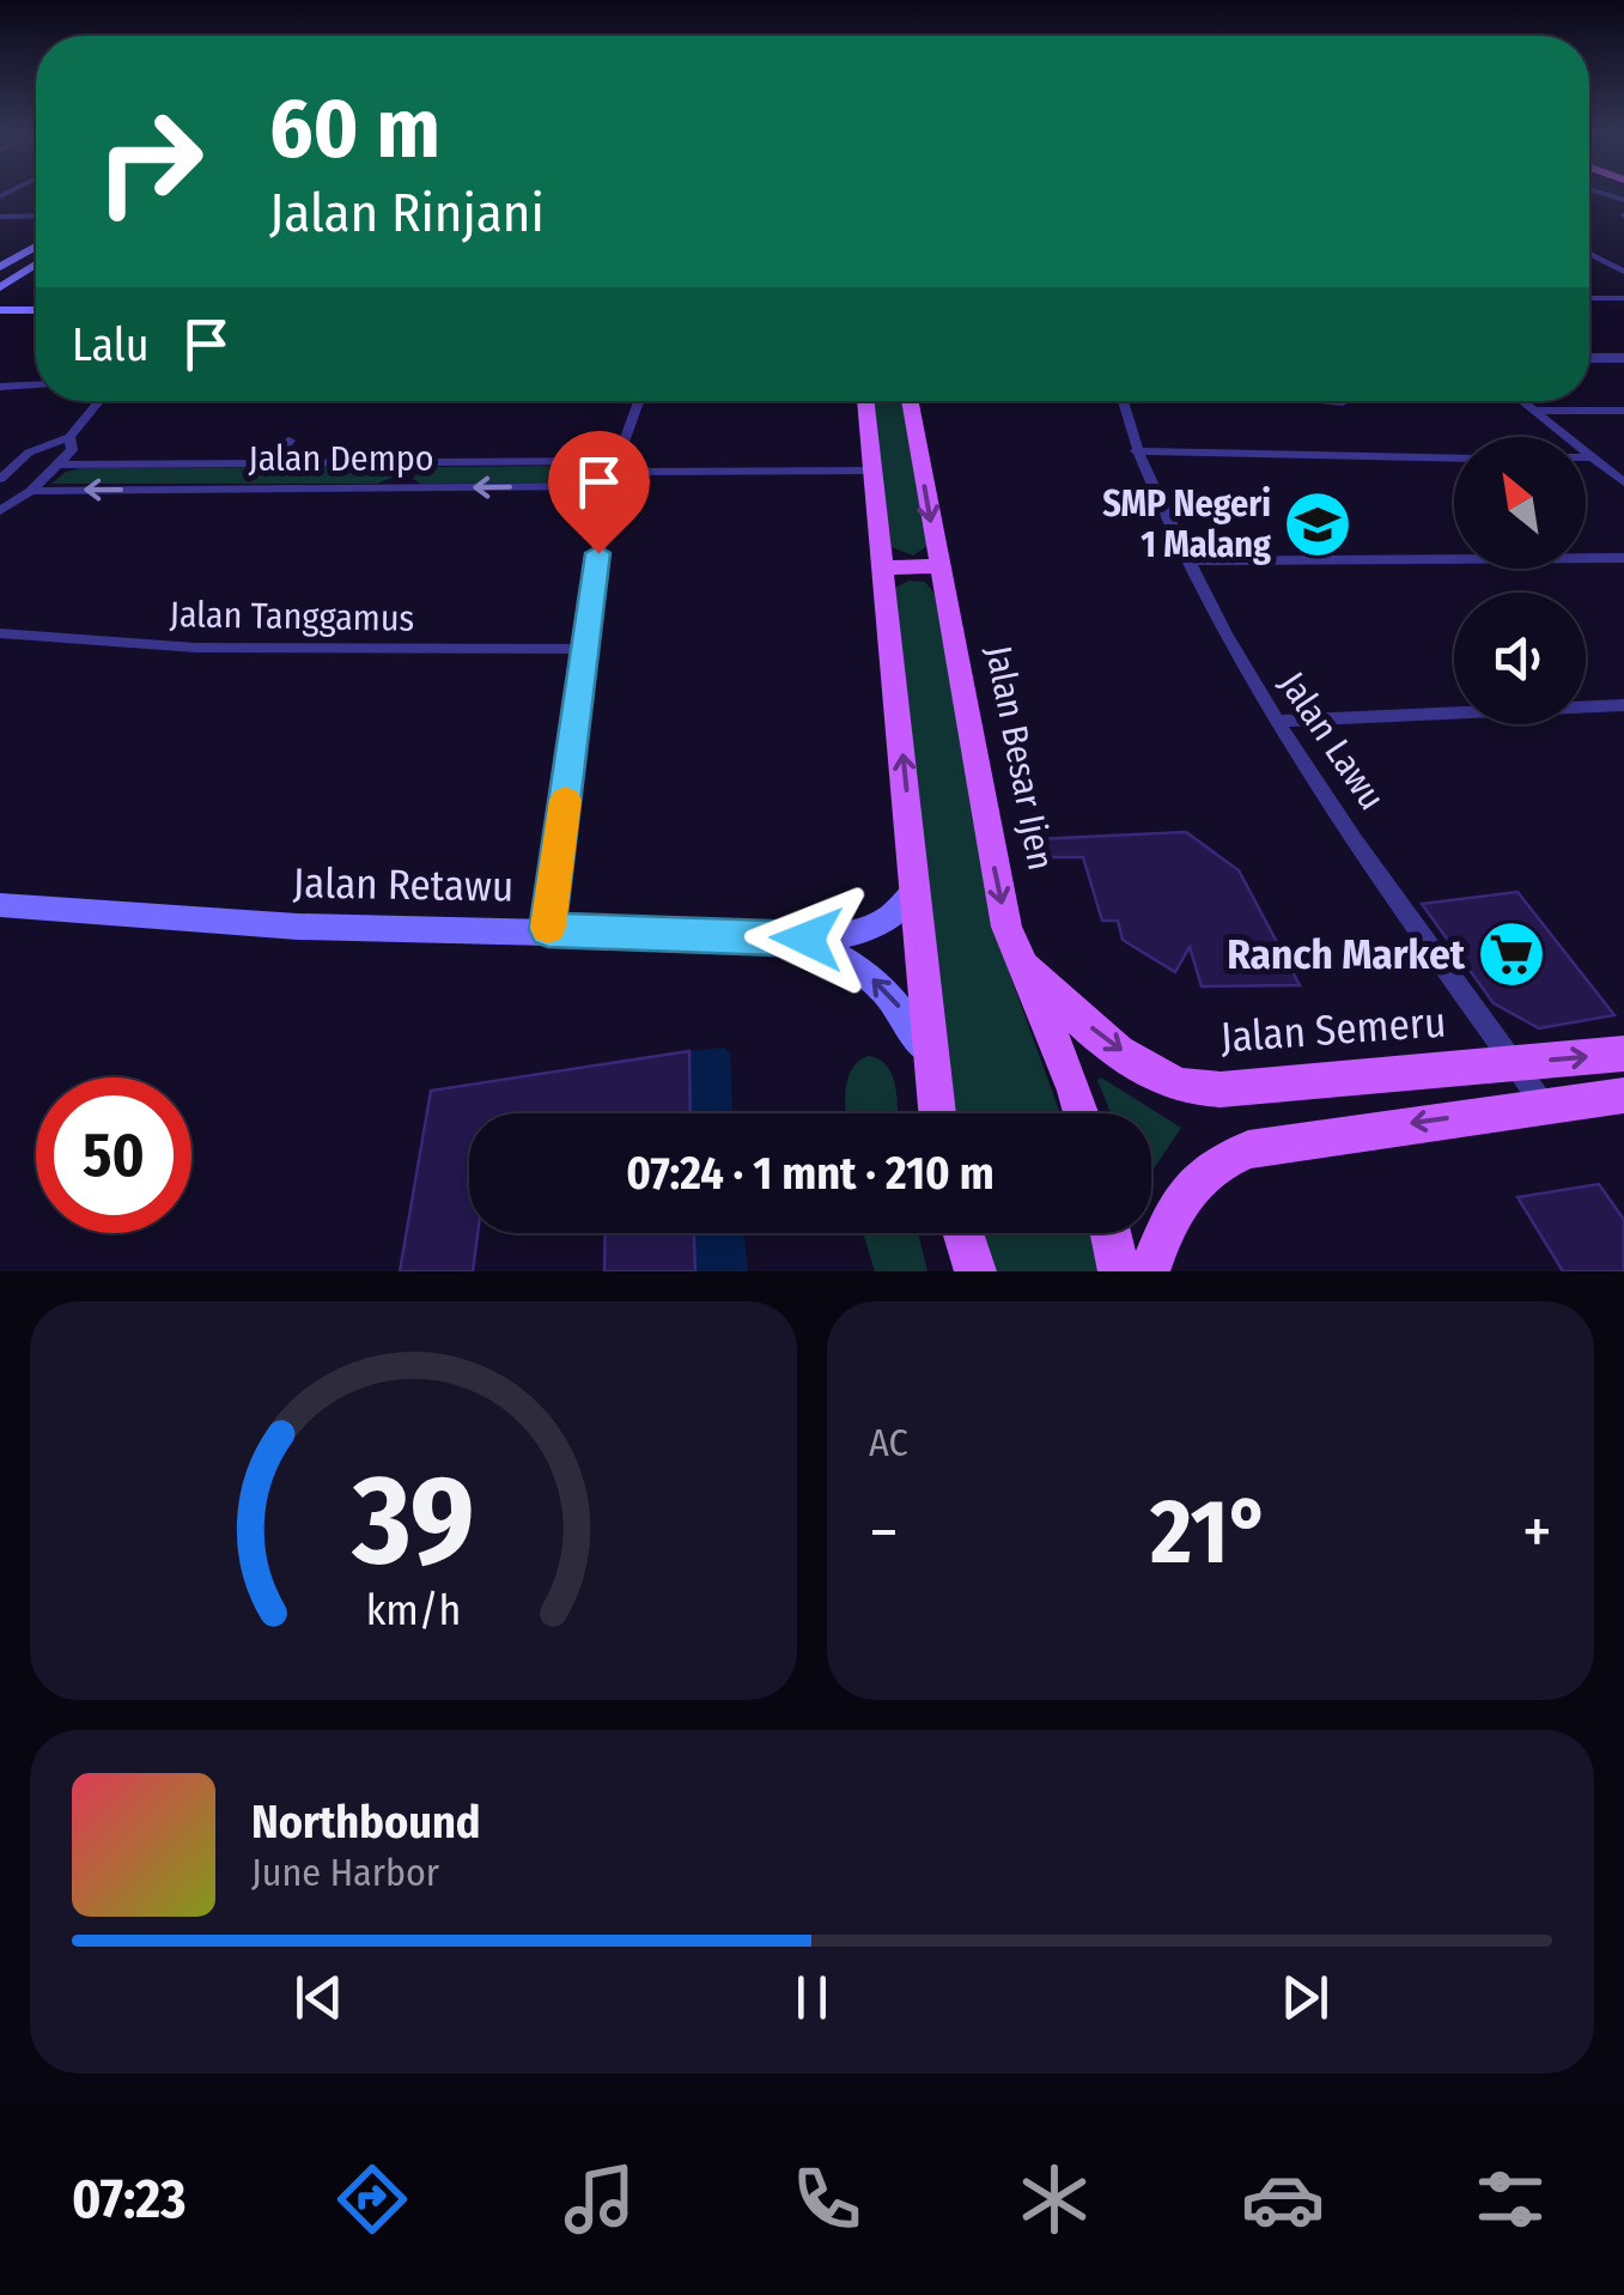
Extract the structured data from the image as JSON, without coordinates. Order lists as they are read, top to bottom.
{
  "streets": {
    "main road": ["Jalan Besar Ijen", "Jalan Retawu", "Jalan Semeru"],
    "street": ["Jalan Dempo", "Jalan Tanggamus", "Jalan Lawu"]
  },
  "crossings": [
    ["Jalan Lawu", "Jalan Semeru"],
    ["Jalan Besar Ijen", "Jalan Semeru"]
  ],
  "one_way": ["Jalan Semeru"],
  "places": {
    "school or university": ["SMP Negeri 1 Malang"],
    "supermarket": ["Ranch Market"]
  },
  "north": "top left",
  "page": {
    "turn": ["60 m", "Jalan Rinjani"],
    "then": "Lalu",
    "limit": "50",
    "trip": "07:24 · 1 mnt · 210 m",
    "tile": "AC",
    "heat": ["−", "21°", "+"],
    "song": ["Northbound", "June Harbor"],
    "tabs": "07:23",
    "gauge": ["39", "km/h"]
  }
}
